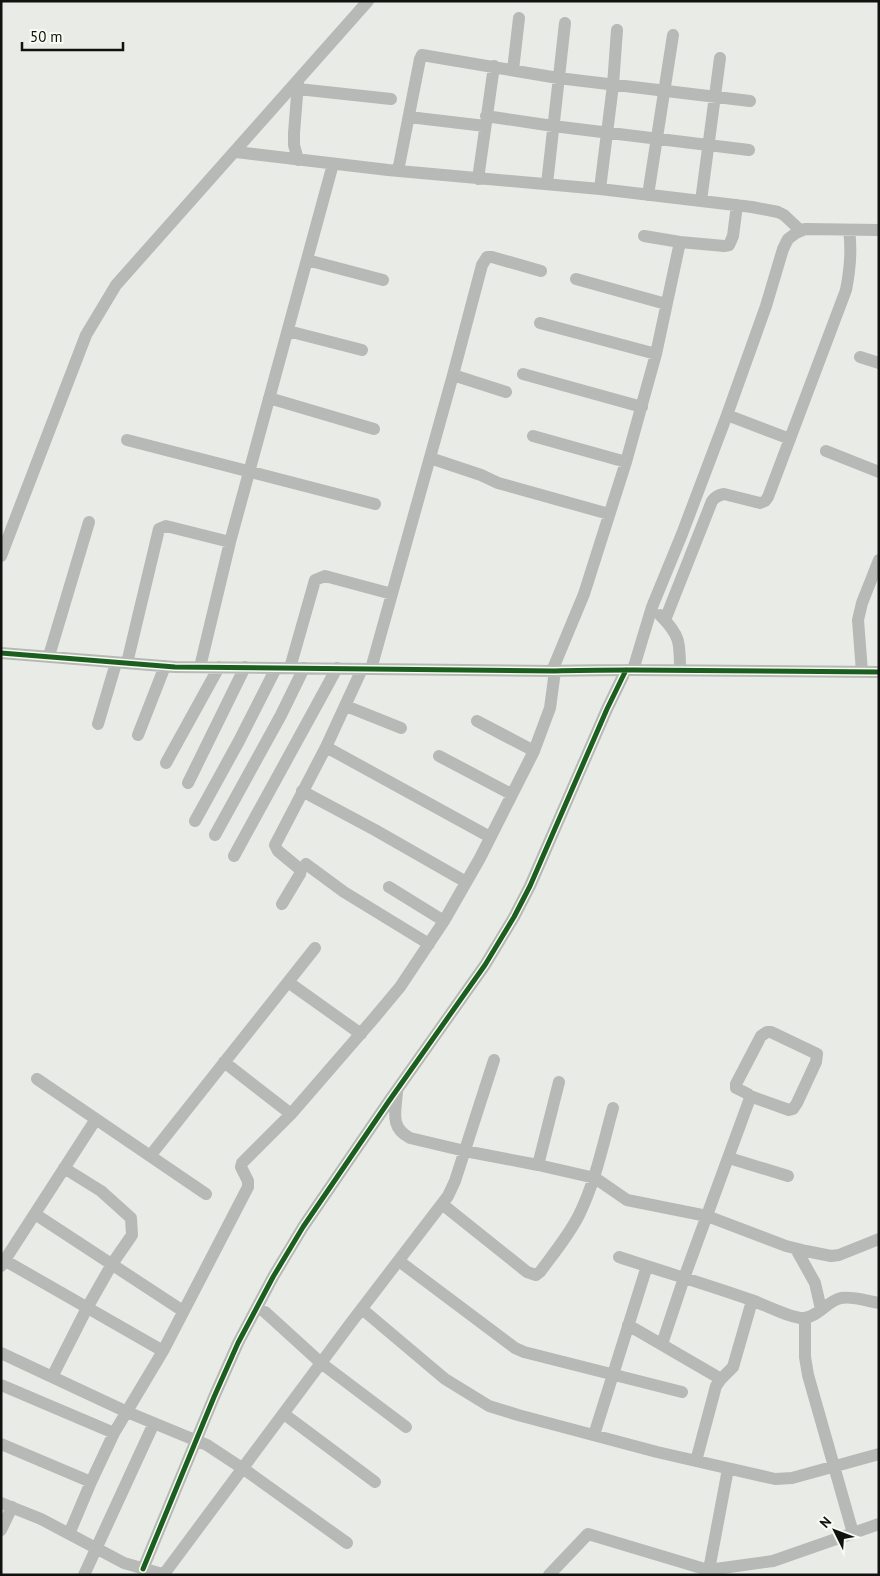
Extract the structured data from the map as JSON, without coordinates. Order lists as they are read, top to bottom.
{
  "scale_bar": "50 m",
  "north": "top left"
}
